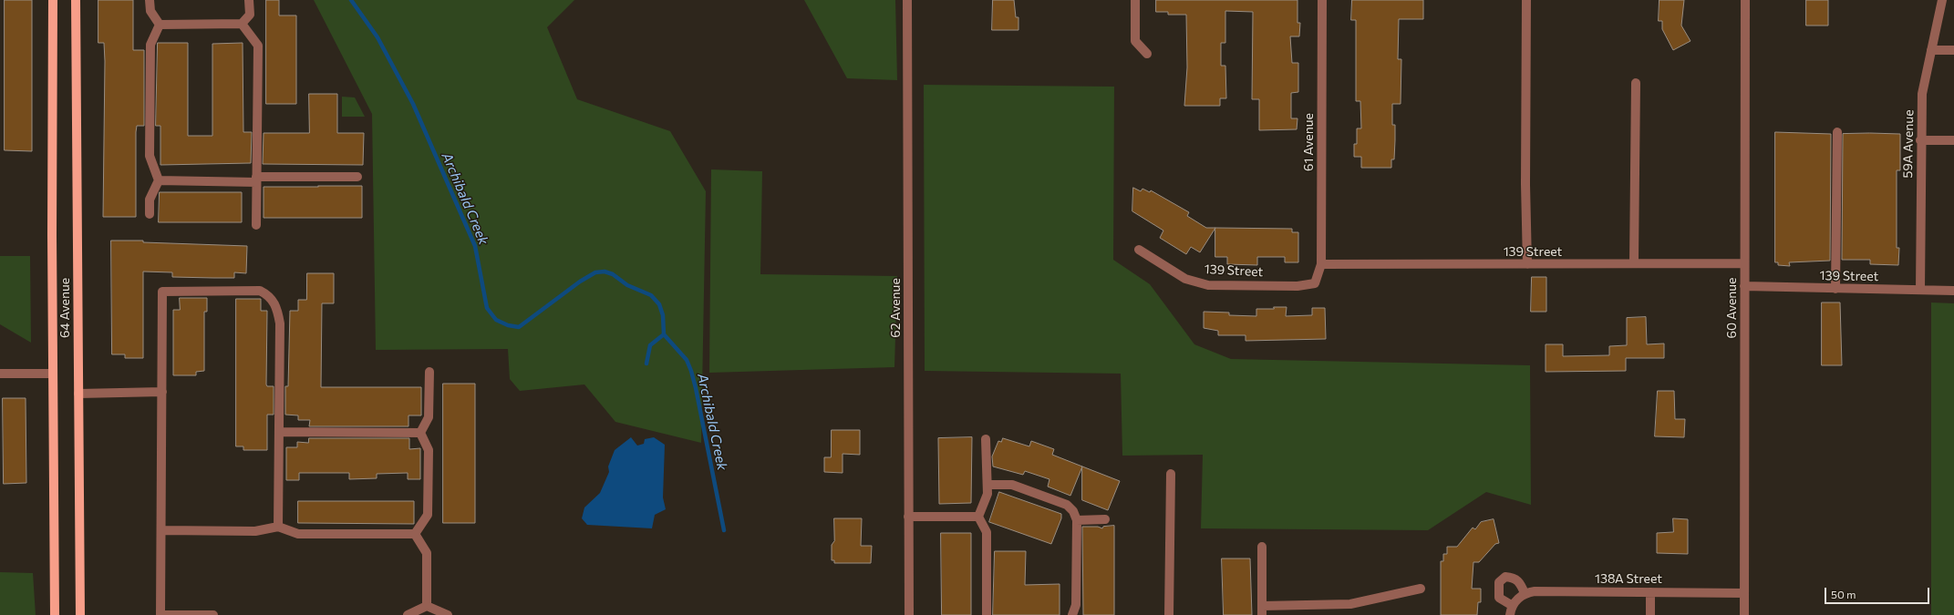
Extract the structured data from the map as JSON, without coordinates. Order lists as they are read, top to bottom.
{
  "streets": {
    "main road": ["64 Avenue"],
    "street": [
      "61 Avenue",
      "59A Avenue",
      "139 Street",
      "62 Avenue",
      "60 Avenue",
      "138A Street"
    ]
  },
  "crossings": [
    ["61 Avenue", "139 Street"],
    ["59A Avenue", "139 Street"],
    ["139 Street", "60 Avenue"],
    ["60 Avenue", "138A Street"]
  ],
  "water": ["Archibald Creek"],
  "scale_bar": "50 m"
}
